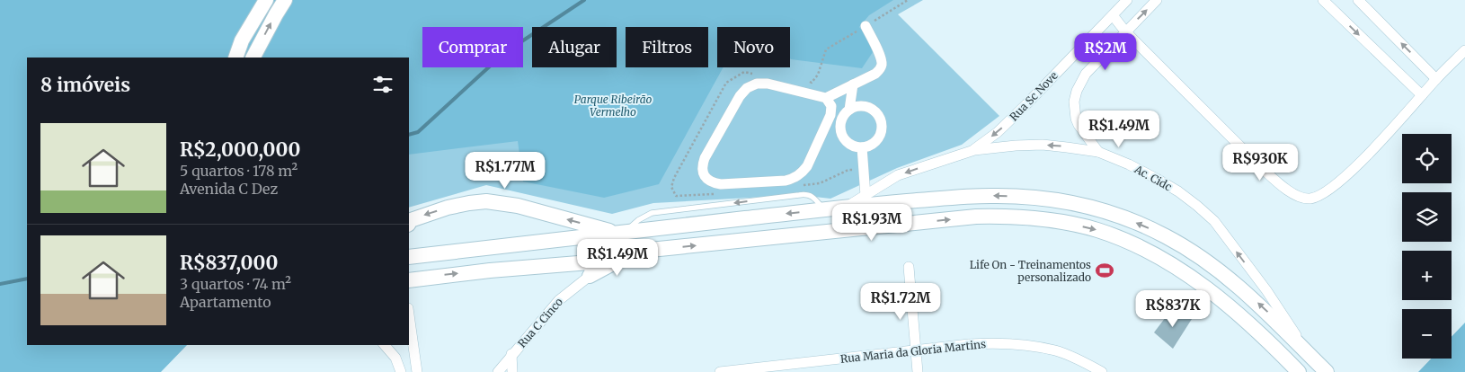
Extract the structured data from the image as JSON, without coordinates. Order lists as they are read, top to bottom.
{
  "streets": {
    "street": [
      "Rua Sc Nove",
      "Ac. Cidc",
      "Rua C Cinco",
      "Rua Maria da Gloria Martins"
    ]
  },
  "crossings": [
    ["Rua Sc Nove", "Ac. Cidc"]
  ],
  "one_way": ["Rua Sc Nove"],
  "parks": ["Parque Ribeirão Vermelho"],
  "places": {
    "sports": ["Life On - Treinamentos personalizado"]
  },
  "page": {
    "chip": [
      "Comprar",
      "Alugar",
      "Filtros",
      "Novo"
    ],
    "price": [
      "R$2M",
      "R$1.49M",
      "R$930K",
      "R$1.77M",
      "R$1.93M",
      "R$1.49M",
      "R$1.72M",
      "R$837K"
    ],
    "heading": "8 imóveis",
    "list": [
      {
        "name": "R$2,000,000",
        "note": "5 quartos · 178 m² · Avenida C Dez"
      },
      {
        "name": "R$837,000",
        "note": "3 quartos · 74 m² · Apartamento"
      }
    ],
    "map_buttons": ["+", "−"]
  }
}
